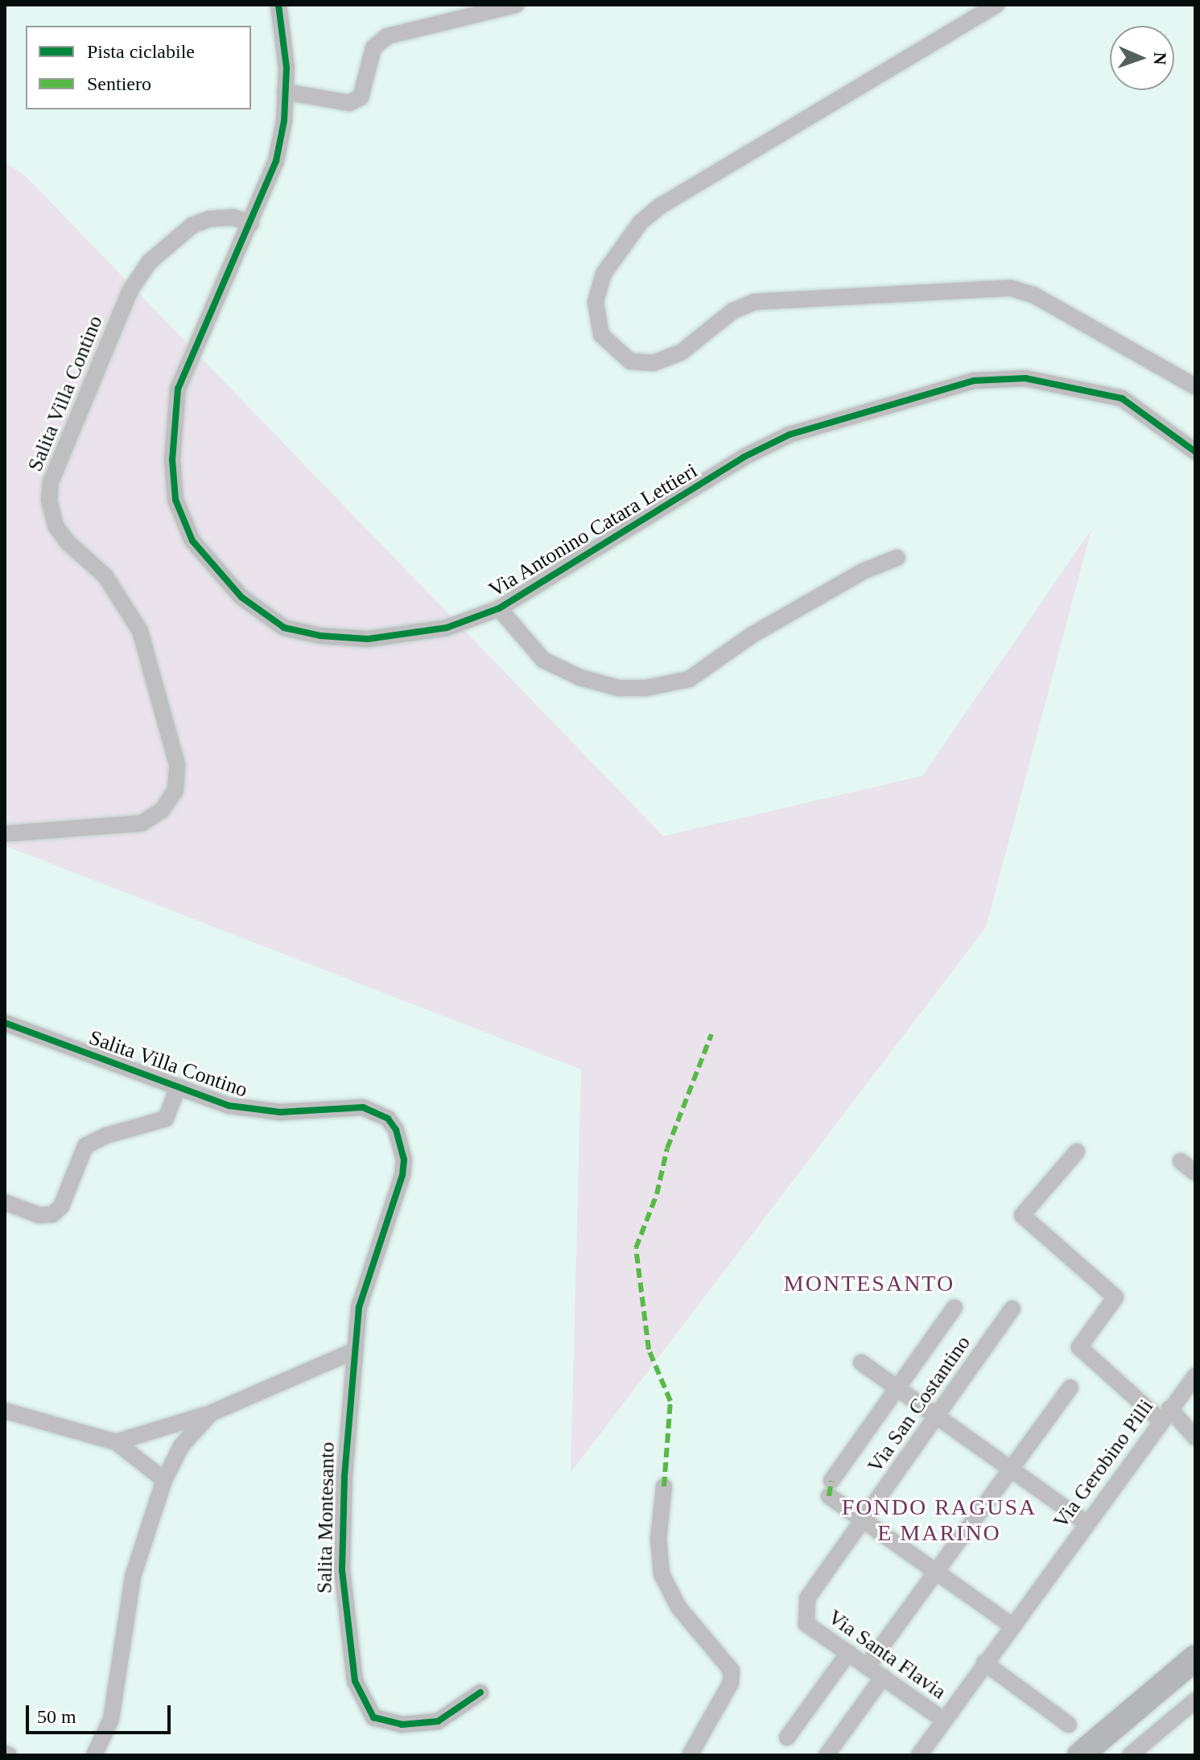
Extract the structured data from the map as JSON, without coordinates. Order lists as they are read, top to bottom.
{
  "streets": {
    "street": [
      "Salita Villa Contino",
      "Via Antonino Catara Lettieri",
      "Via San Costantino",
      "Via Gerobino Pilli",
      "Salita Montesanto",
      "Via Santa Flavia"
    ]
  },
  "crossings": [
    ["Salita Villa Contino", "Via Antonino Catara Lettieri"],
    ["Salita Villa Contino", "Salita Montesanto"],
    ["Via San Costantino", "Via Santa Flavia"],
    ["Via Gerobino Pilli", "Via Santa Flavia"]
  ],
  "districts": ["MONTESANTO", "FONDO RAGUSA E MARINO"],
  "legend": ["Pista ciclabile", "Sentiero"],
  "scale_bar": "50 m",
  "north": "right"
}
